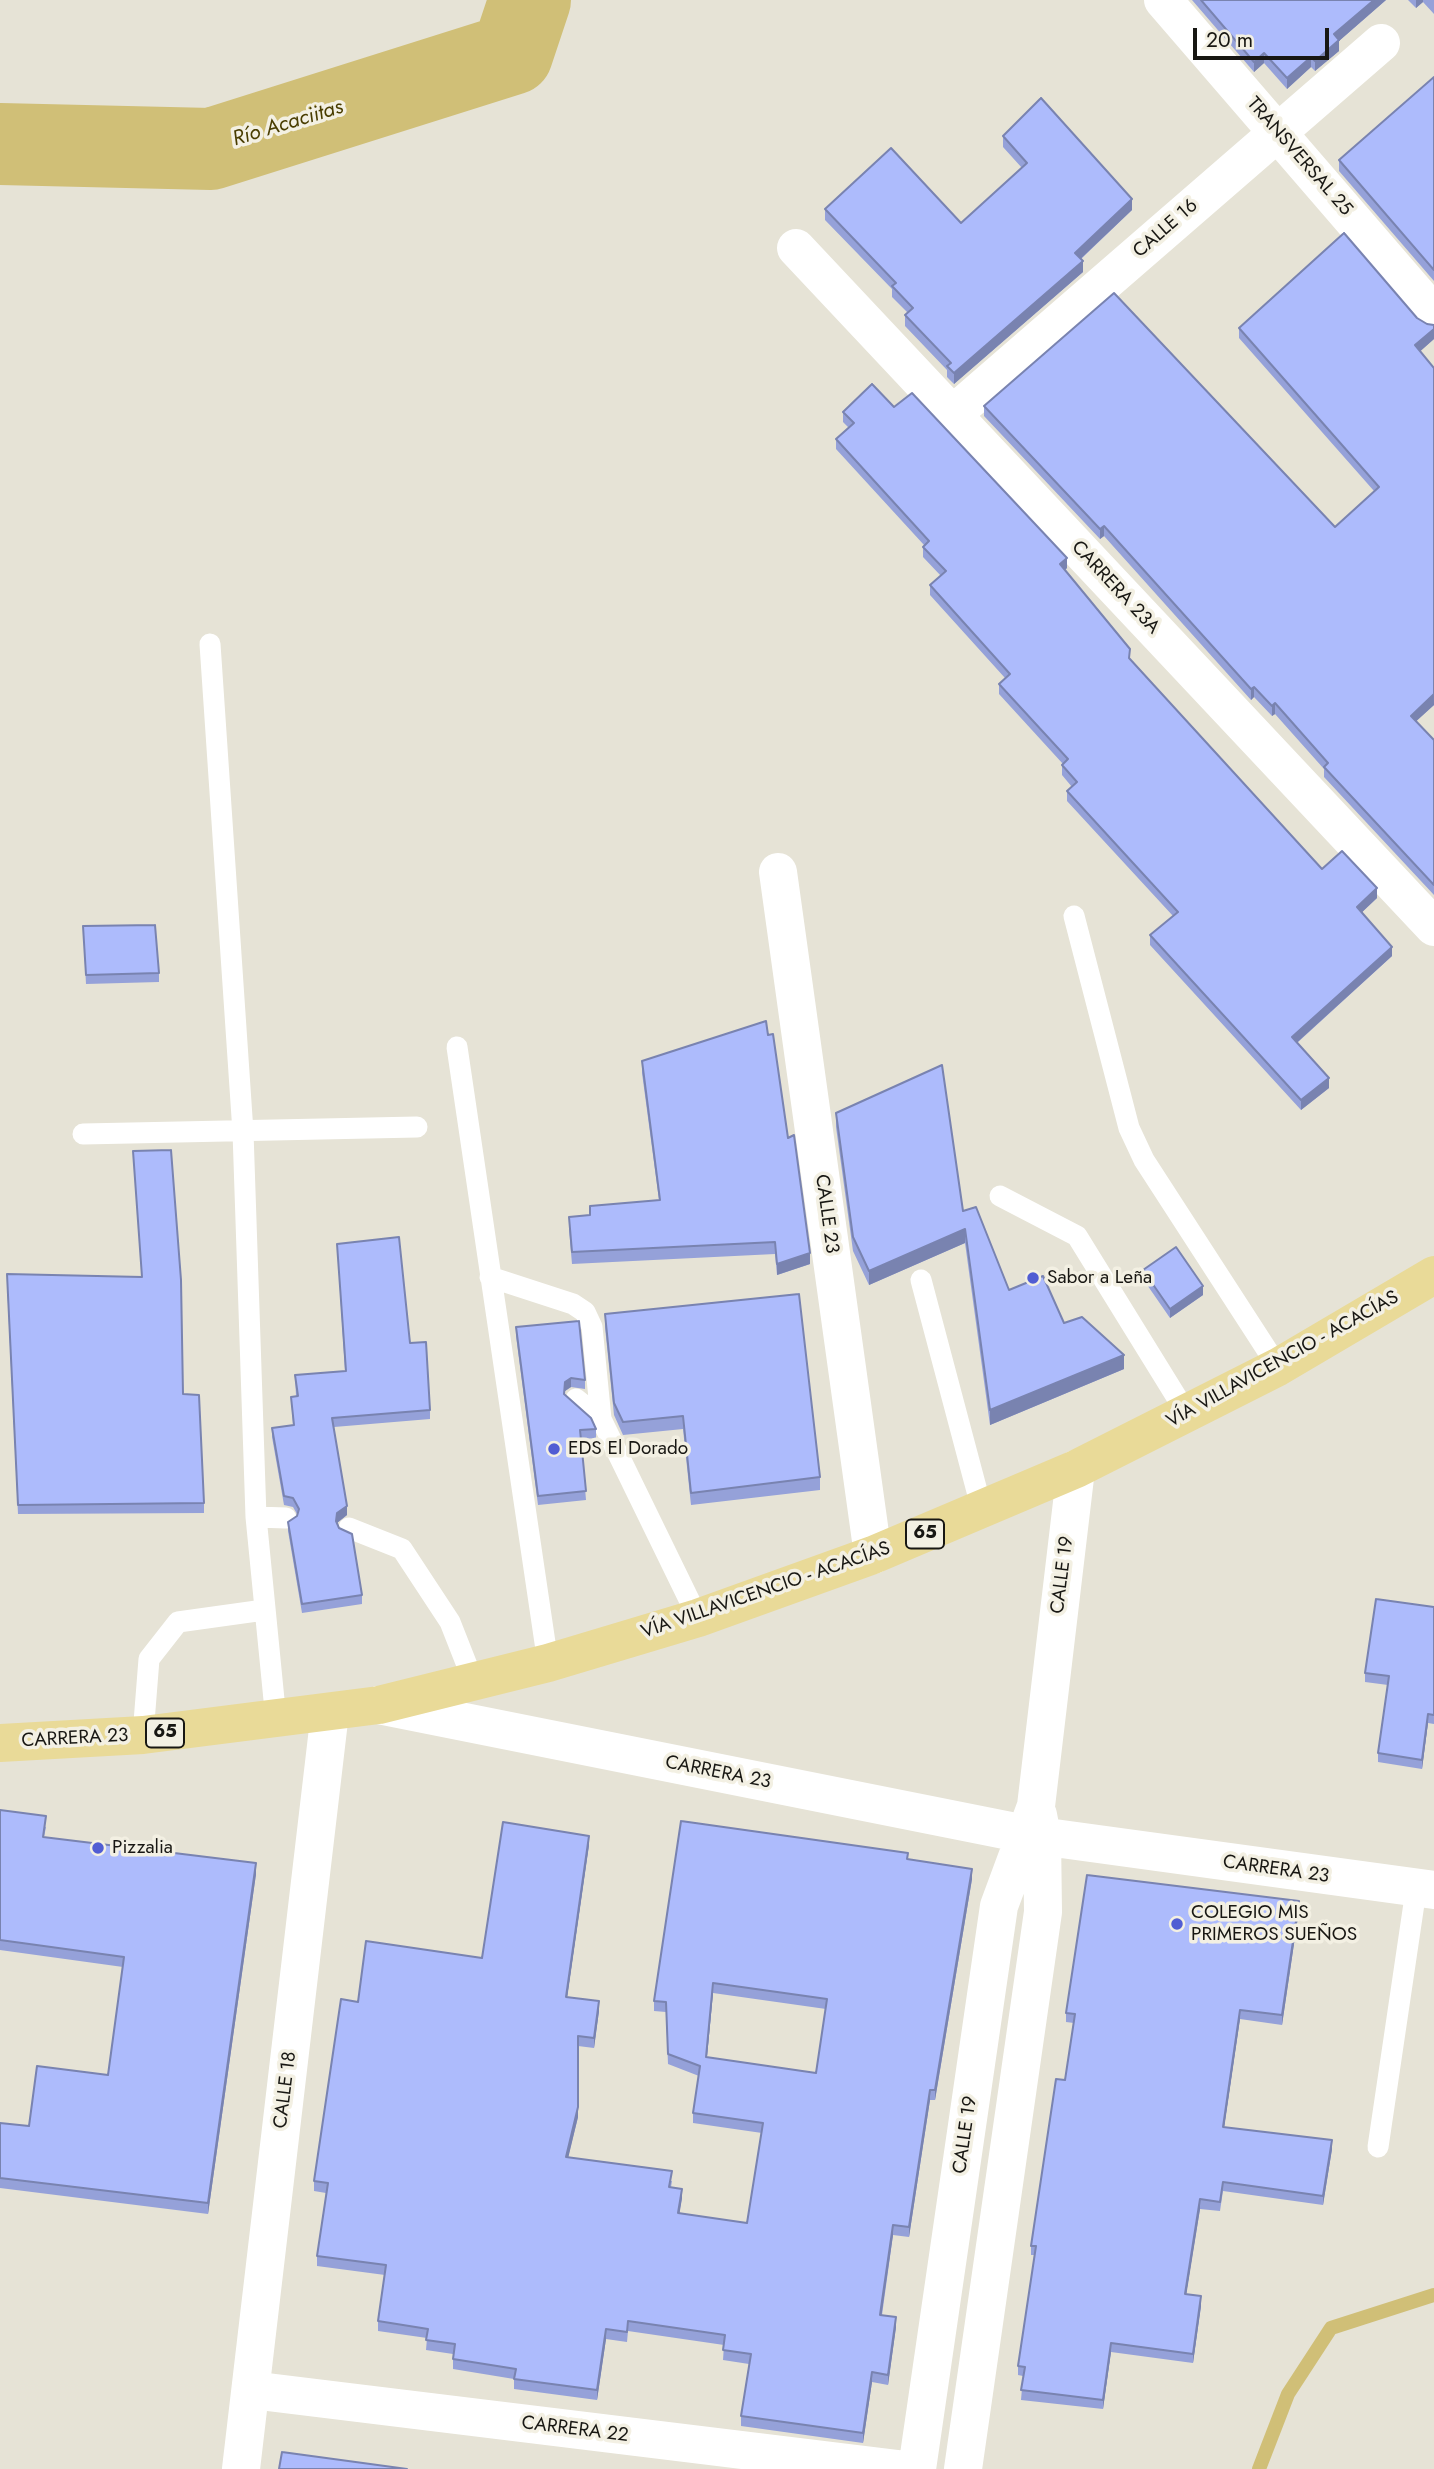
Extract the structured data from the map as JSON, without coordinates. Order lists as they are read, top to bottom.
{
  "streets": {
    "main road": ["VÍA VILLAVICENCIO - ACACÍAS", "65", "CARRERA 23"],
    "street": [
      "TRANSVERSAL 25",
      "CALLE 16",
      "CARRERA 23A",
      "CALLE 23",
      "CALLE 19",
      "CALLE 18",
      "CARRERA 22"
    ]
  },
  "crossings": [
    ["TRANSVERSAL 25", "CALLE 16"],
    ["CALLE 16", "CARRERA 23A"],
    ["CALLE 23", "VÍA VILLAVICENCIO - ACACÍAS"],
    ["VÍA VILLAVICENCIO - ACACÍAS", "CALLE 19"],
    ["VÍA VILLAVICENCIO - ACACÍAS", "CARRERA 23"],
    ["CALLE 19", "CARRERA 23"],
    ["CARRERA 23", "CALLE 18"],
    ["CALLE 18", "CARRERA 22"]
  ],
  "water": ["Río Acaciitas"],
  "places": [
    "Sabor a Leña",
    "EDS El Dorado",
    "Pizzalia",
    "COLEGIO MIS PRIMEROS SUEÑOS"
  ],
  "scale_bar": "20 m"
}
